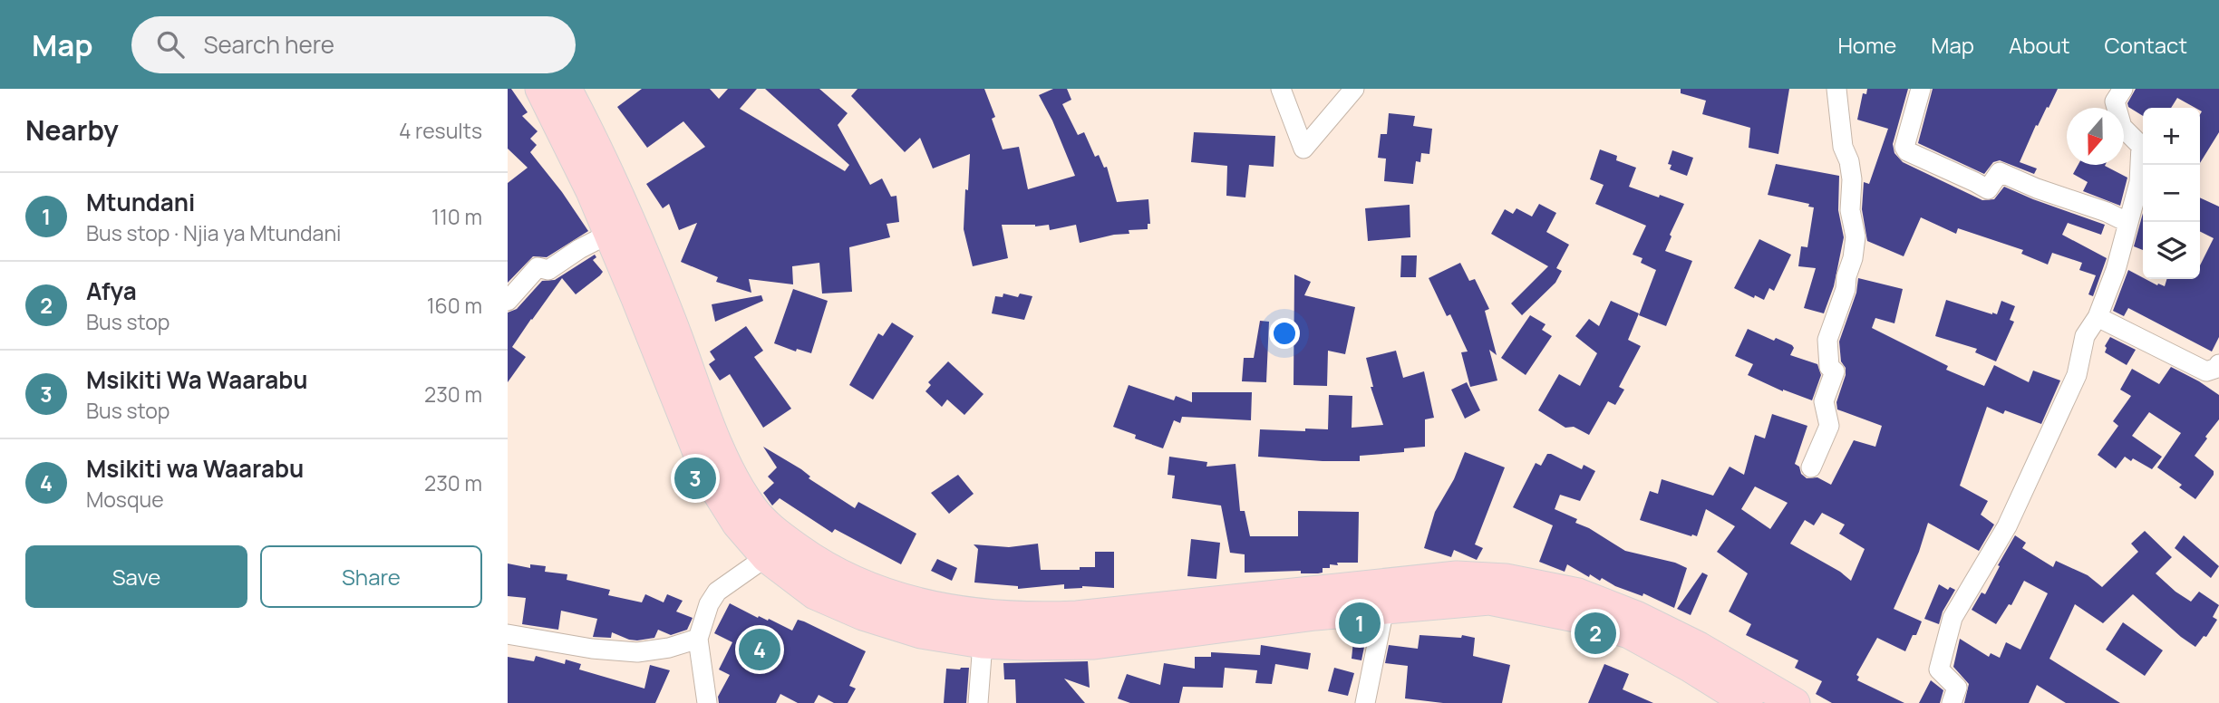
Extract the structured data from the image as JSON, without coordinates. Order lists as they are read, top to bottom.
{
  "north": "bottom",
  "page": {
    "header": "Map",
    "search": "Search here",
    "nav": [
      "Home",
      "Map",
      "About",
      "Contact"
    ],
    "heading": ["Nearby", "4 results"],
    "map_buttons": ["+", "−"],
    "list": [
      {
        "mark": "1",
        "name": "Mtundani",
        "note": "Bus stop · Njia ya Mtundani",
        "value": "110 m"
      },
      {
        "mark": "2",
        "name": "Afya",
        "note": "Bus stop",
        "value": "160 m"
      },
      {
        "mark": "3",
        "name": "Msikiti Wa Waarabu",
        "note": "Bus stop",
        "value": "230 m"
      },
      {
        "mark": "4",
        "name": "Msikiti wa Waarabu",
        "note": "Mosque",
        "value": "230 m"
      }
    ],
    "pins": [
      "3",
      "1",
      "2",
      "4"
    ],
    "buttons": ["Save", "Share"]
  }
}
